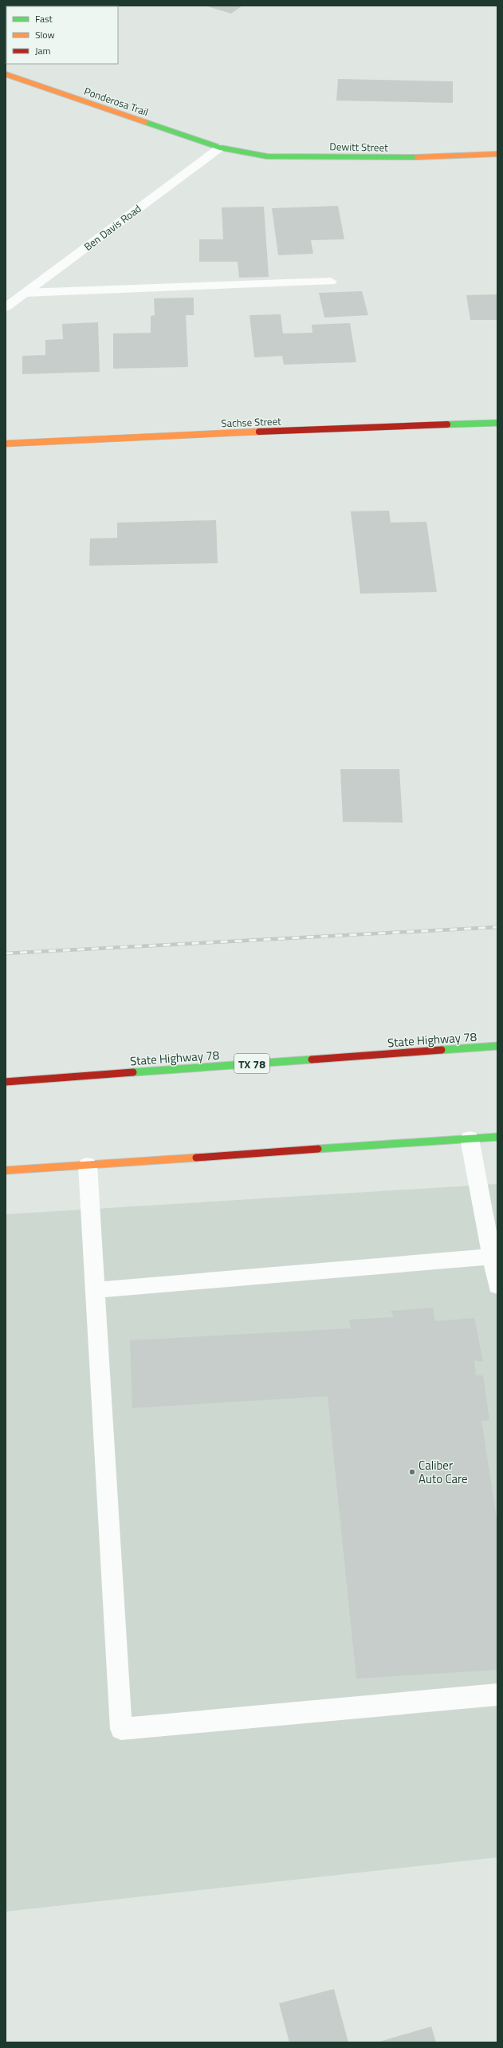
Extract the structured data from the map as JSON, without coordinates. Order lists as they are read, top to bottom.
{
  "streets": {
    "street": [
      "Ponderosa Trail",
      "Dewitt Street",
      "Ben Davis Road",
      "Sachse Street",
      "State Highway 78",
      "TX 78"
    ]
  },
  "crossings": [
    ["Ponderosa Trail", "Dewitt Street"],
    ["Ponderosa Trail", "Ben Davis Road"],
    ["Dewitt Street", "Ben Davis Road"]
  ],
  "places": ["Caliber Auto Care"],
  "legend": ["Fast", "Slow", "Jam"]
}
